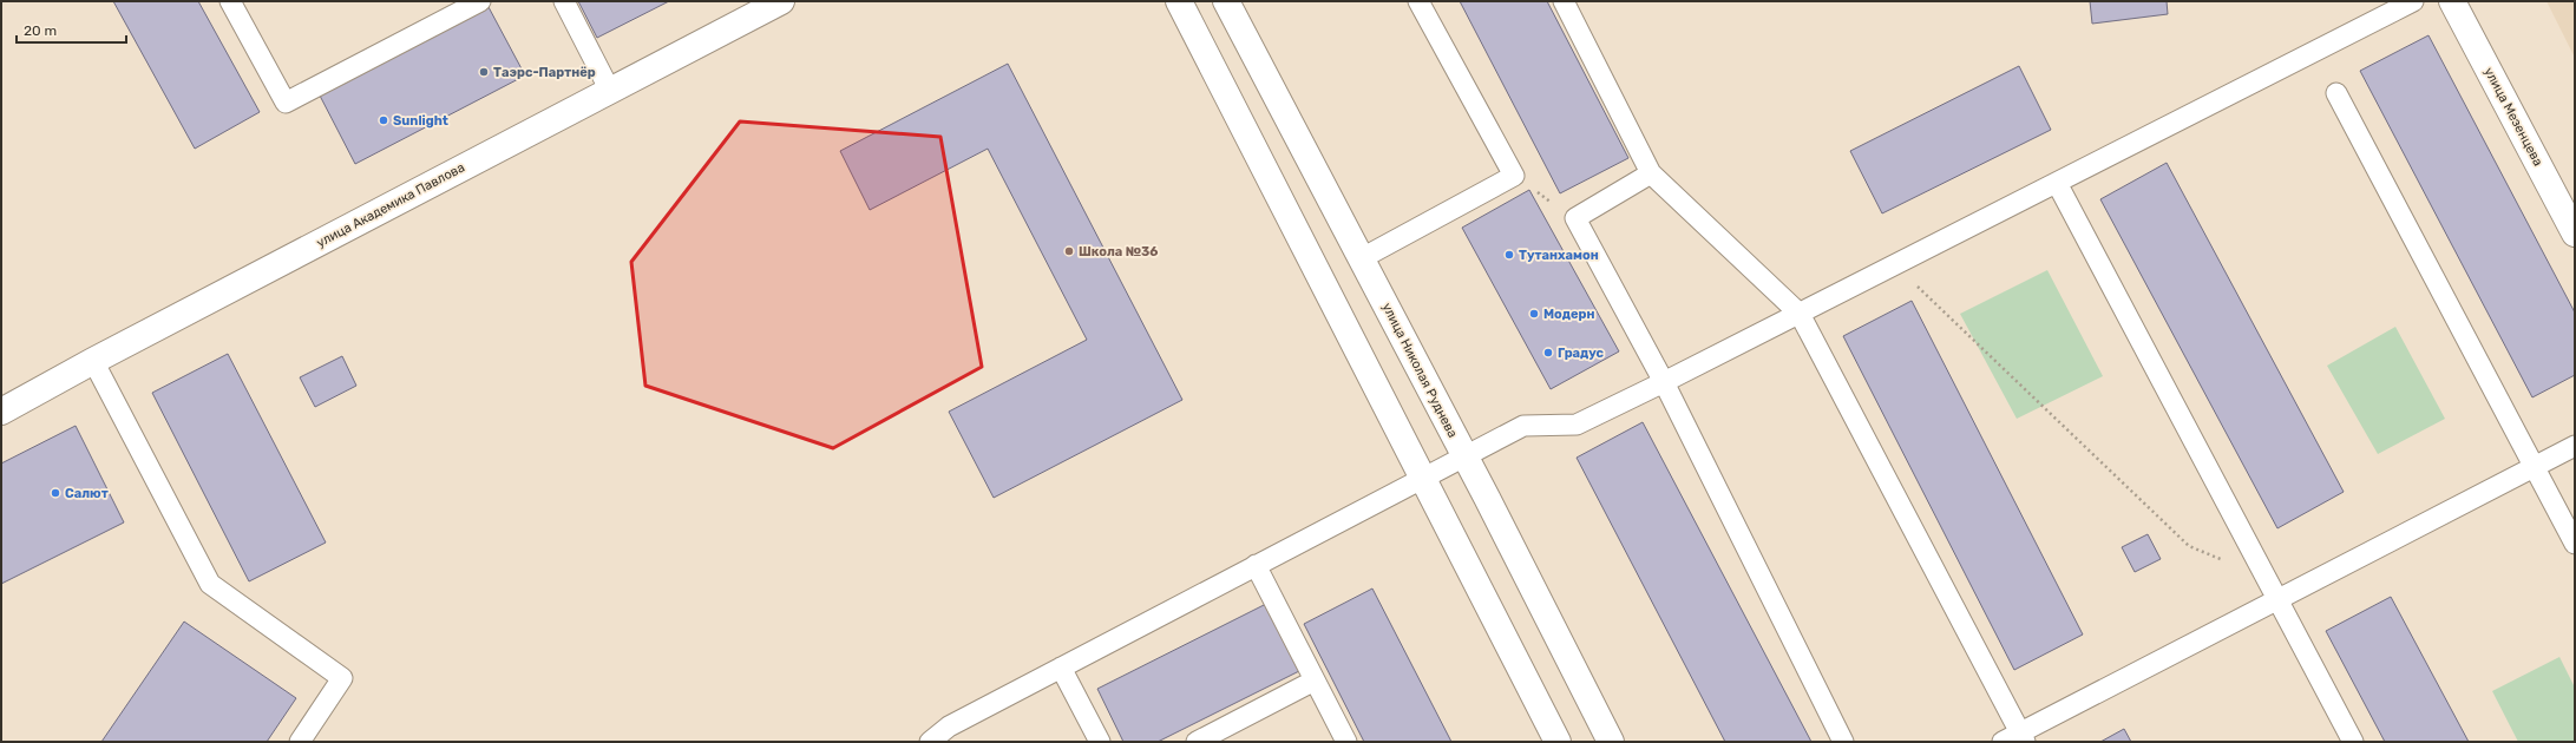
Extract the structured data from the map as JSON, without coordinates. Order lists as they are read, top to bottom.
{
  "streets": {
    "street": ["улица Мезенцева", "улица Академика Павлова", "улица Николая Руднева"]
  },
  "places": [
    "Таэрс-Партнёр",
    "Sunlight",
    "Школа №36",
    "Тутанхамон",
    "Модерн",
    "Градус",
    "Салют"
  ],
  "scale_bar": "20 m"
}
